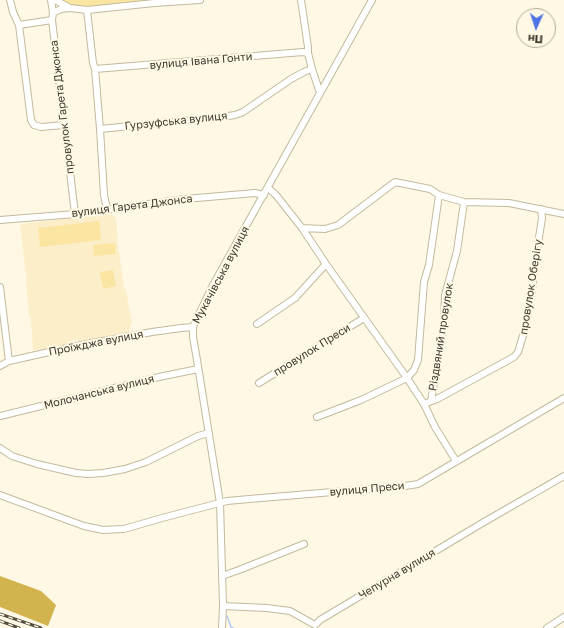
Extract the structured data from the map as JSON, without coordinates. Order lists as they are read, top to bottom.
{
  "streets": {
    "street": [
      "вулиця Івана Гонти",
      "провулок Гарета Джонса",
      "Гурзуфська вулиця",
      "вулиця Гарета Джонса",
      "Мукачівська вулиця",
      "провулок Оберігу",
      "Різдвяний провулок",
      "Проїжджа вулиця",
      "провулок Преси",
      "Молочанська вулиця",
      "вулиця Преси",
      "Чепурна вулиця"
    ]
  },
  "crossings": [
    ["провулок Гарета Джонса", "вулиця Гарета Джонса"],
    ["вулиця Гарета Джонса", "Мукачівська вулиця"],
    ["Мукачівська вулиця", "Проїжджа вулиця"],
    ["Мукачівська вулиця", "Молочанська вулиця"],
    ["Мукачівська вулиця", "вулиця Преси"],
    ["Мукачівська вулиця", "Чепурна вулиця"],
    ["провулок Оберігу", "Різдвяний провулок"]
  ],
  "north": "bottom"
}
